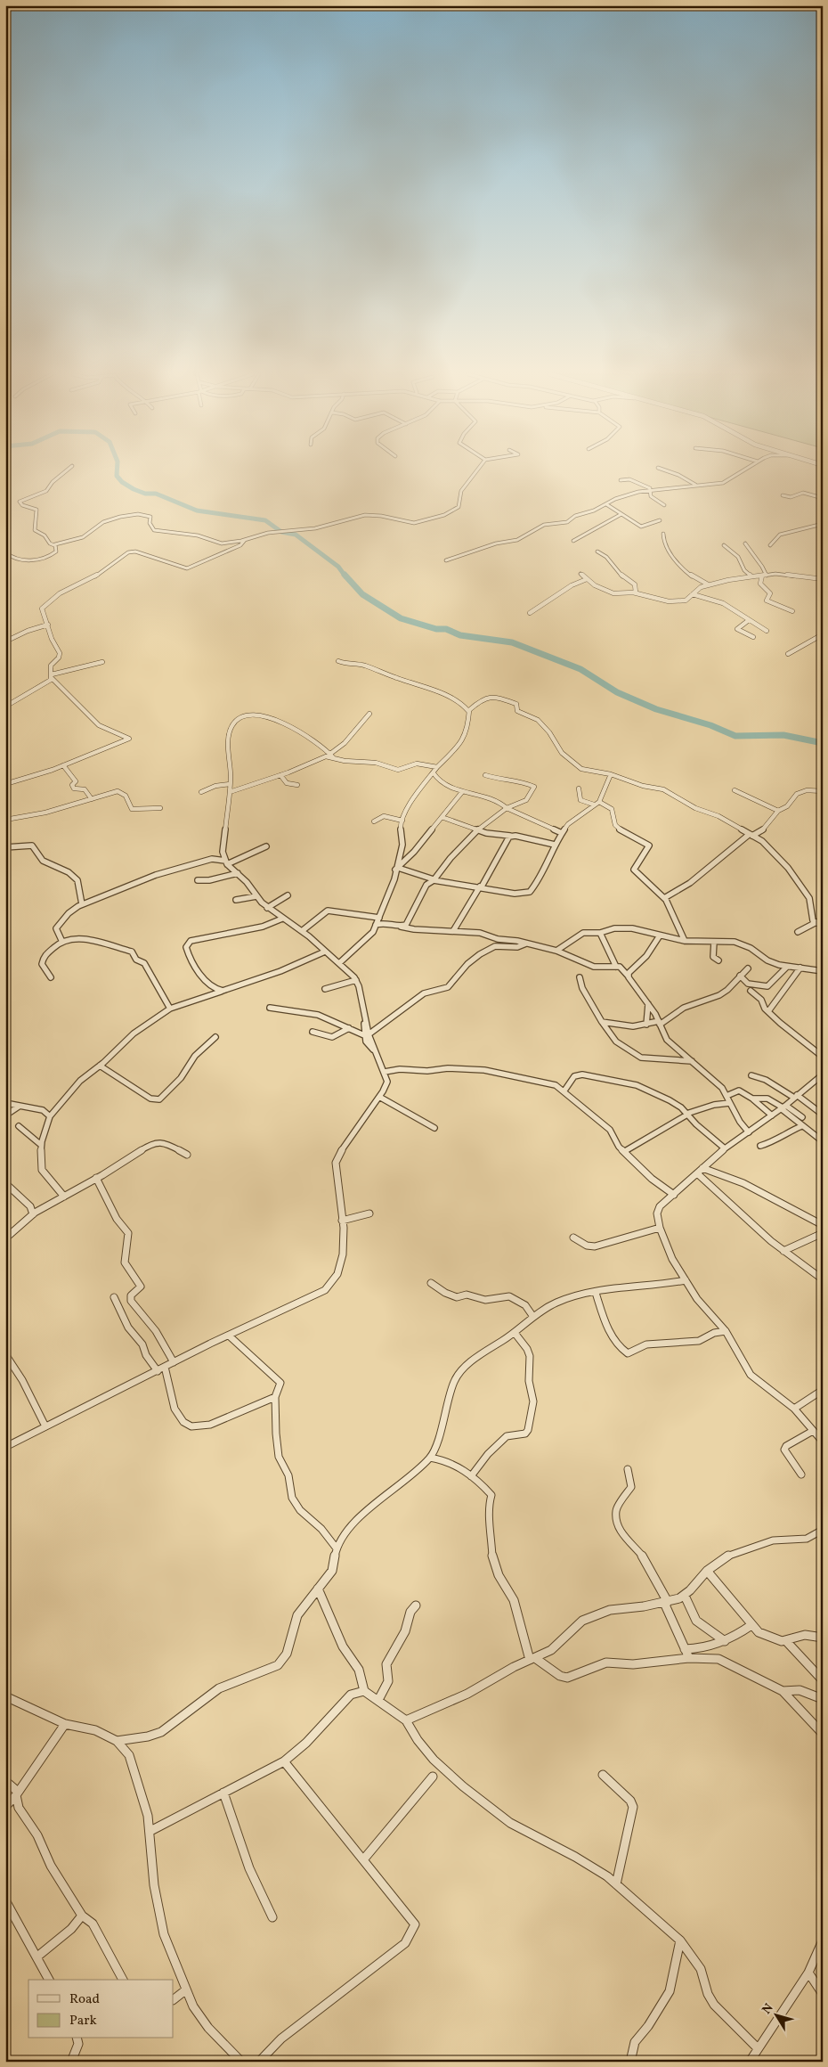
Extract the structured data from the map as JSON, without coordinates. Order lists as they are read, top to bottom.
{
  "legend": ["Road", "Park"],
  "north": "top left"
}
